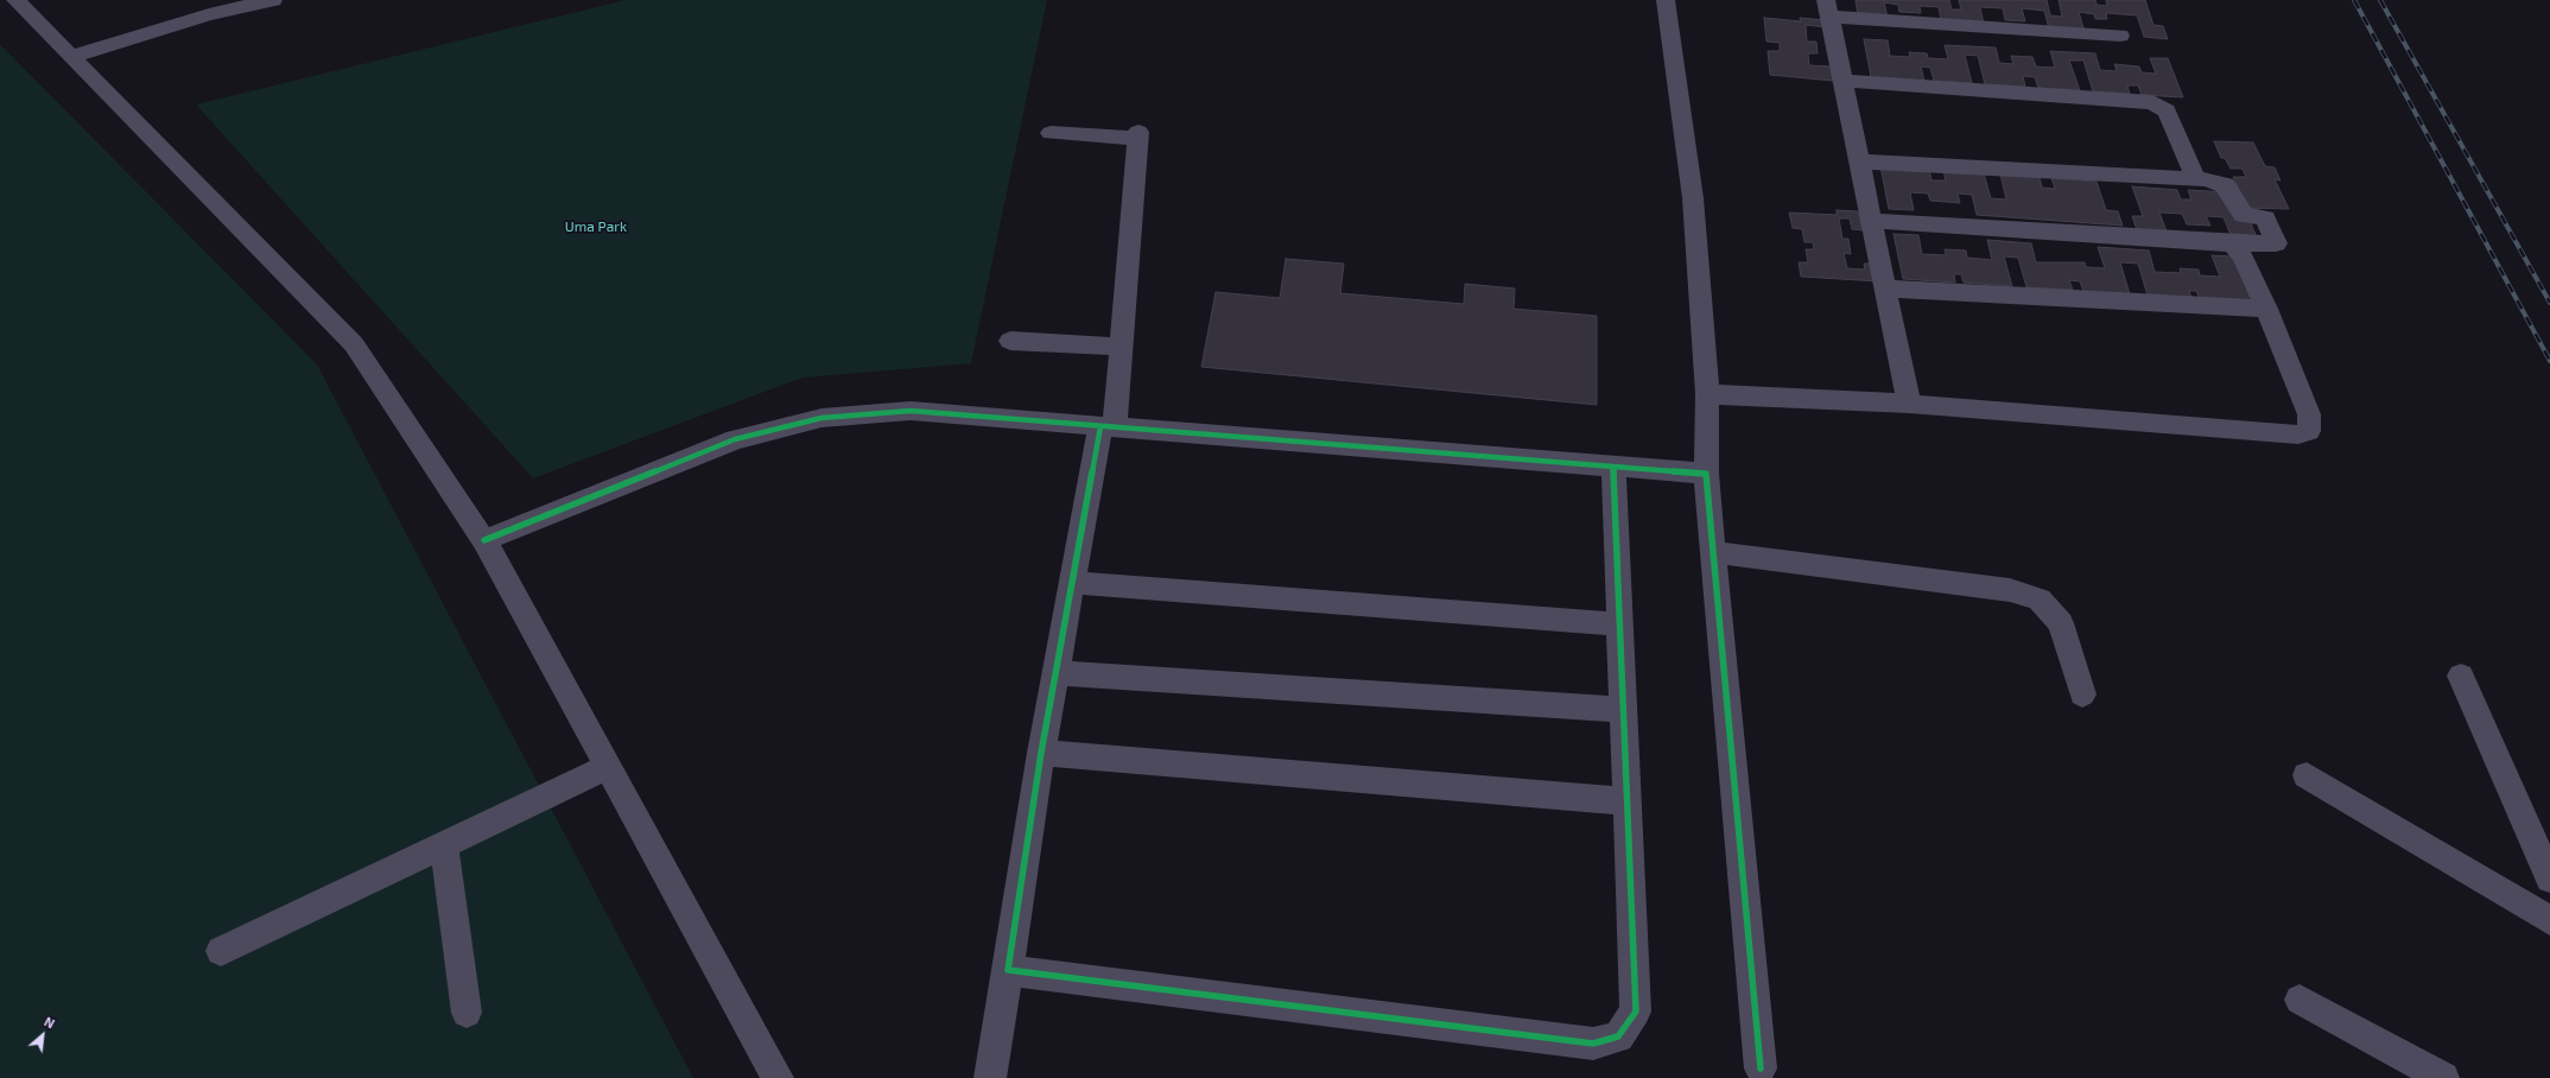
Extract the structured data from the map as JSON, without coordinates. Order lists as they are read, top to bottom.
{
  "parks": ["Uma Park"],
  "north": "top right"
}
